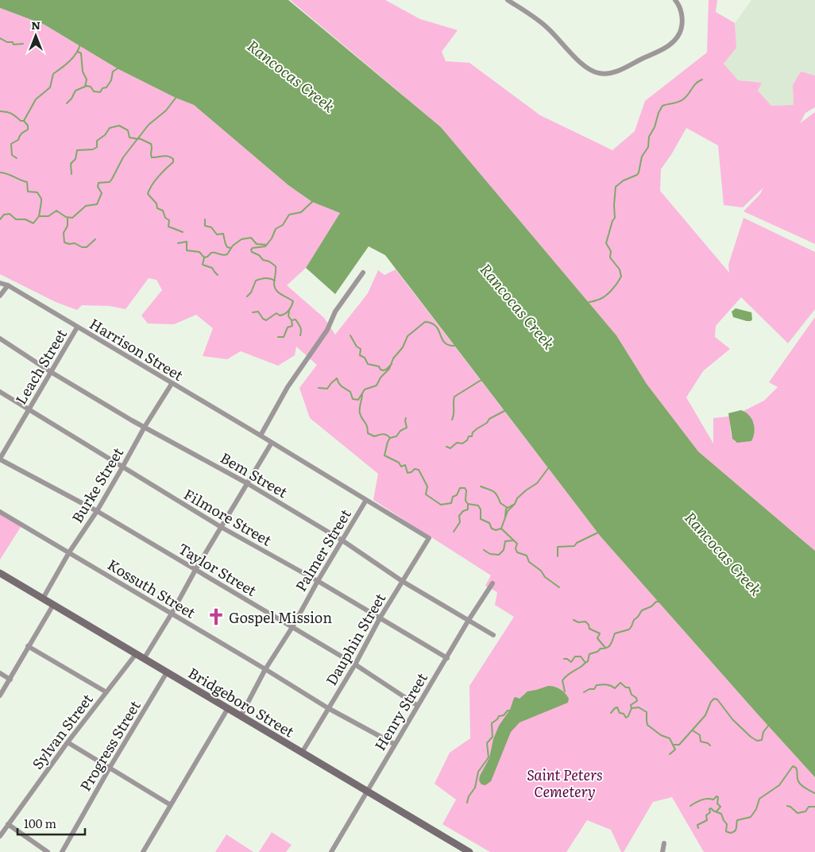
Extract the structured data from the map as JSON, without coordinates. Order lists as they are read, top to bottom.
{
  "streets": {
    "main road": ["Bridgeboro Street"],
    "street": [
      "Harrison Street",
      "Leach Street",
      "Bem Street",
      "Burke Street",
      "Filmore Street",
      "Palmer Street",
      "Taylor Street",
      "Kossuth Street",
      "Dauphin Street",
      "Henry Street",
      "Sylvan Street",
      "Progress Street"
    ]
  },
  "crossings": [
    ["Harrison Street", "Leach Street"],
    ["Harrison Street", "Burke Street"],
    ["Harrison Street", "Palmer Street"],
    ["Harrison Street", "Dauphin Street"],
    ["Leach Street", "Bem Street"],
    ["Leach Street", "Filmore Street"],
    ["Leach Street", "Taylor Street"],
    ["Bem Street", "Burke Street"],
    ["Bem Street", "Palmer Street"],
    ["Bem Street", "Dauphin Street"],
    ["Bem Street", "Henry Street"],
    ["Burke Street", "Filmore Street"],
    ["Burke Street", "Taylor Street"],
    ["Burke Street", "Kossuth Street"],
    ["Burke Street", "Bridgeboro Street"],
    ["Filmore Street", "Palmer Street"],
    ["Filmore Street", "Dauphin Street"],
    ["Filmore Street", "Henry Street"],
    ["Palmer Street", "Taylor Street"],
    ["Palmer Street", "Kossuth Street"],
    ["Palmer Street", "Bridgeboro Street"],
    ["Taylor Street", "Dauphin Street"],
    ["Taylor Street", "Henry Street"],
    ["Kossuth Street", "Dauphin Street"],
    ["Kossuth Street", "Henry Street"],
    ["Dauphin Street", "Bridgeboro Street"],
    ["Bridgeboro Street", "Henry Street"],
    ["Bridgeboro Street", "Sylvan Street"],
    ["Bridgeboro Street", "Progress Street"]
  ],
  "water": ["Rancocas Creek"],
  "parks": ["Saint Peters Cemetery"],
  "places": {
    "church": ["Gospel Mission"]
  },
  "scale_bar": "100 m",
  "north": "top"
}
